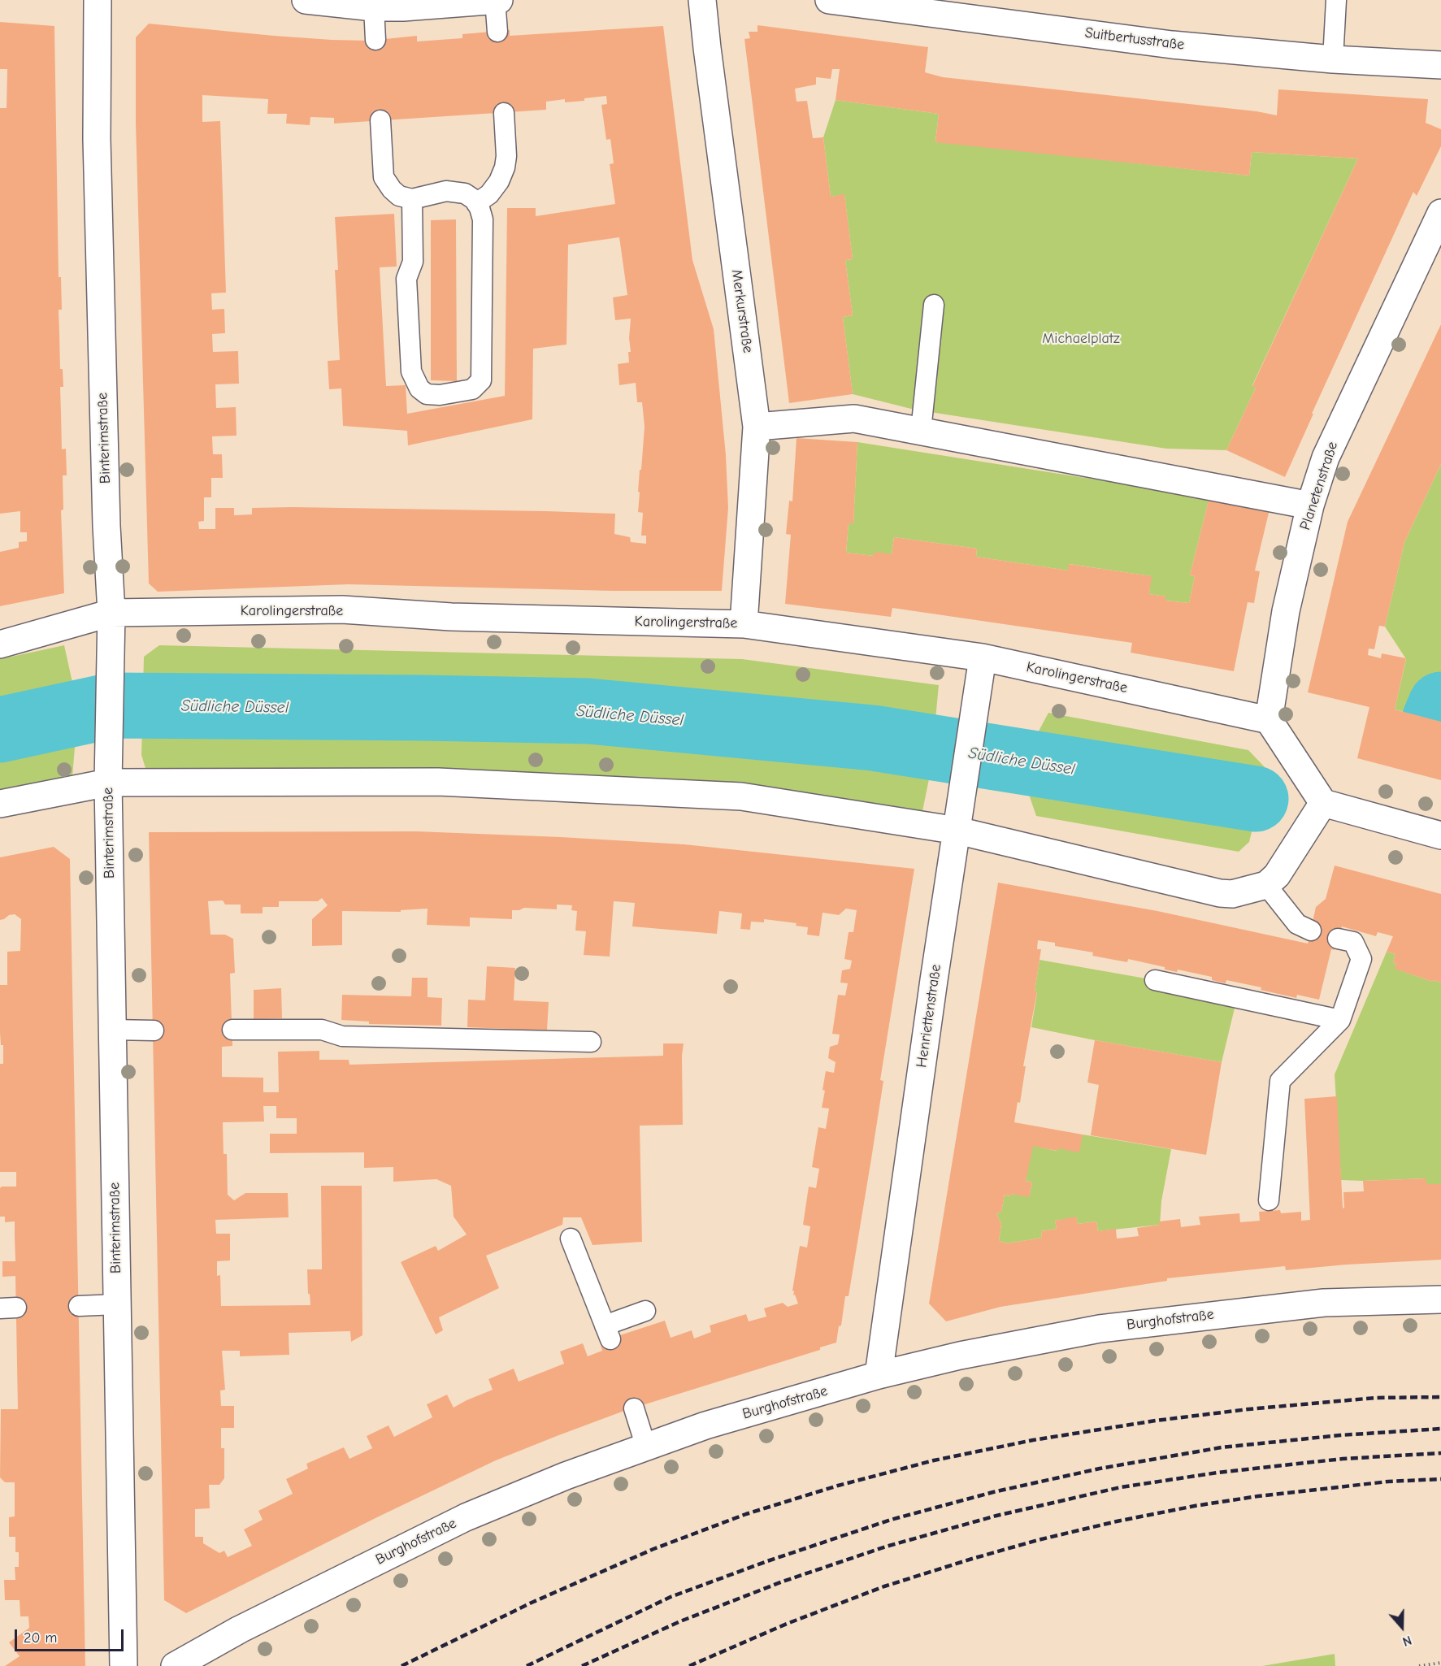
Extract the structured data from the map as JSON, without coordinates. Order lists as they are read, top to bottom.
{
  "streets": {
    "street": [
      "Suitbertusstraße",
      "Merkurstraße",
      "Binterimstraße",
      "Planetenstraße",
      "Karolingerstraße",
      "Henriettenstraße",
      "Burghofstraße"
    ]
  },
  "crossings": [
    ["Merkurstraße", "Karolingerstraße"],
    ["Binterimstraße", "Karolingerstraße"],
    ["Planetenstraße", "Karolingerstraße"],
    ["Karolingerstraße", "Henriettenstraße"],
    ["Henriettenstraße", "Burghofstraße"]
  ],
  "water": ["Südliche Düssel"],
  "parks": ["Michaelplatz"],
  "scale_bar": "20 m",
  "north": "bottom"
}
